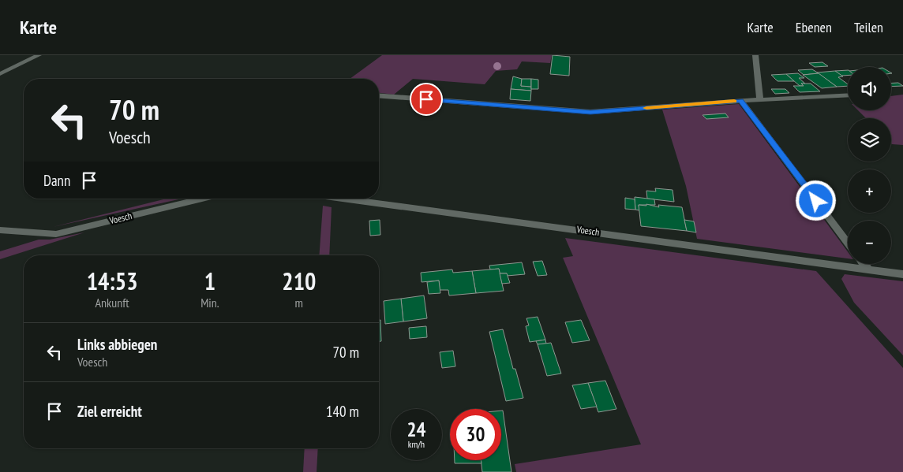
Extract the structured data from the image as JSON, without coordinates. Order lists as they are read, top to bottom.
{
  "streets": {
    "street": ["Voesch"]
  },
  "page": {
    "header": "Karte",
    "nav": ["Karte", "Ebenen", "Teilen"],
    "map_buttons": ["+", "−"],
    "turn": ["70 m", "Voesch"],
    "then": "Dann",
    "eta": [
      "14:53",
      "Ankunft",
      "1",
      "Min.",
      "210",
      "m"
    ],
    "list": [
      {
        "name": "Links abbiegen",
        "note": "Voesch",
        "value": "70 m"
      },
      {
        "name": "Ziel erreicht",
        "value": "140 m"
      }
    ],
    "speed": "24 km/h",
    "limit": "30"
  }
}
